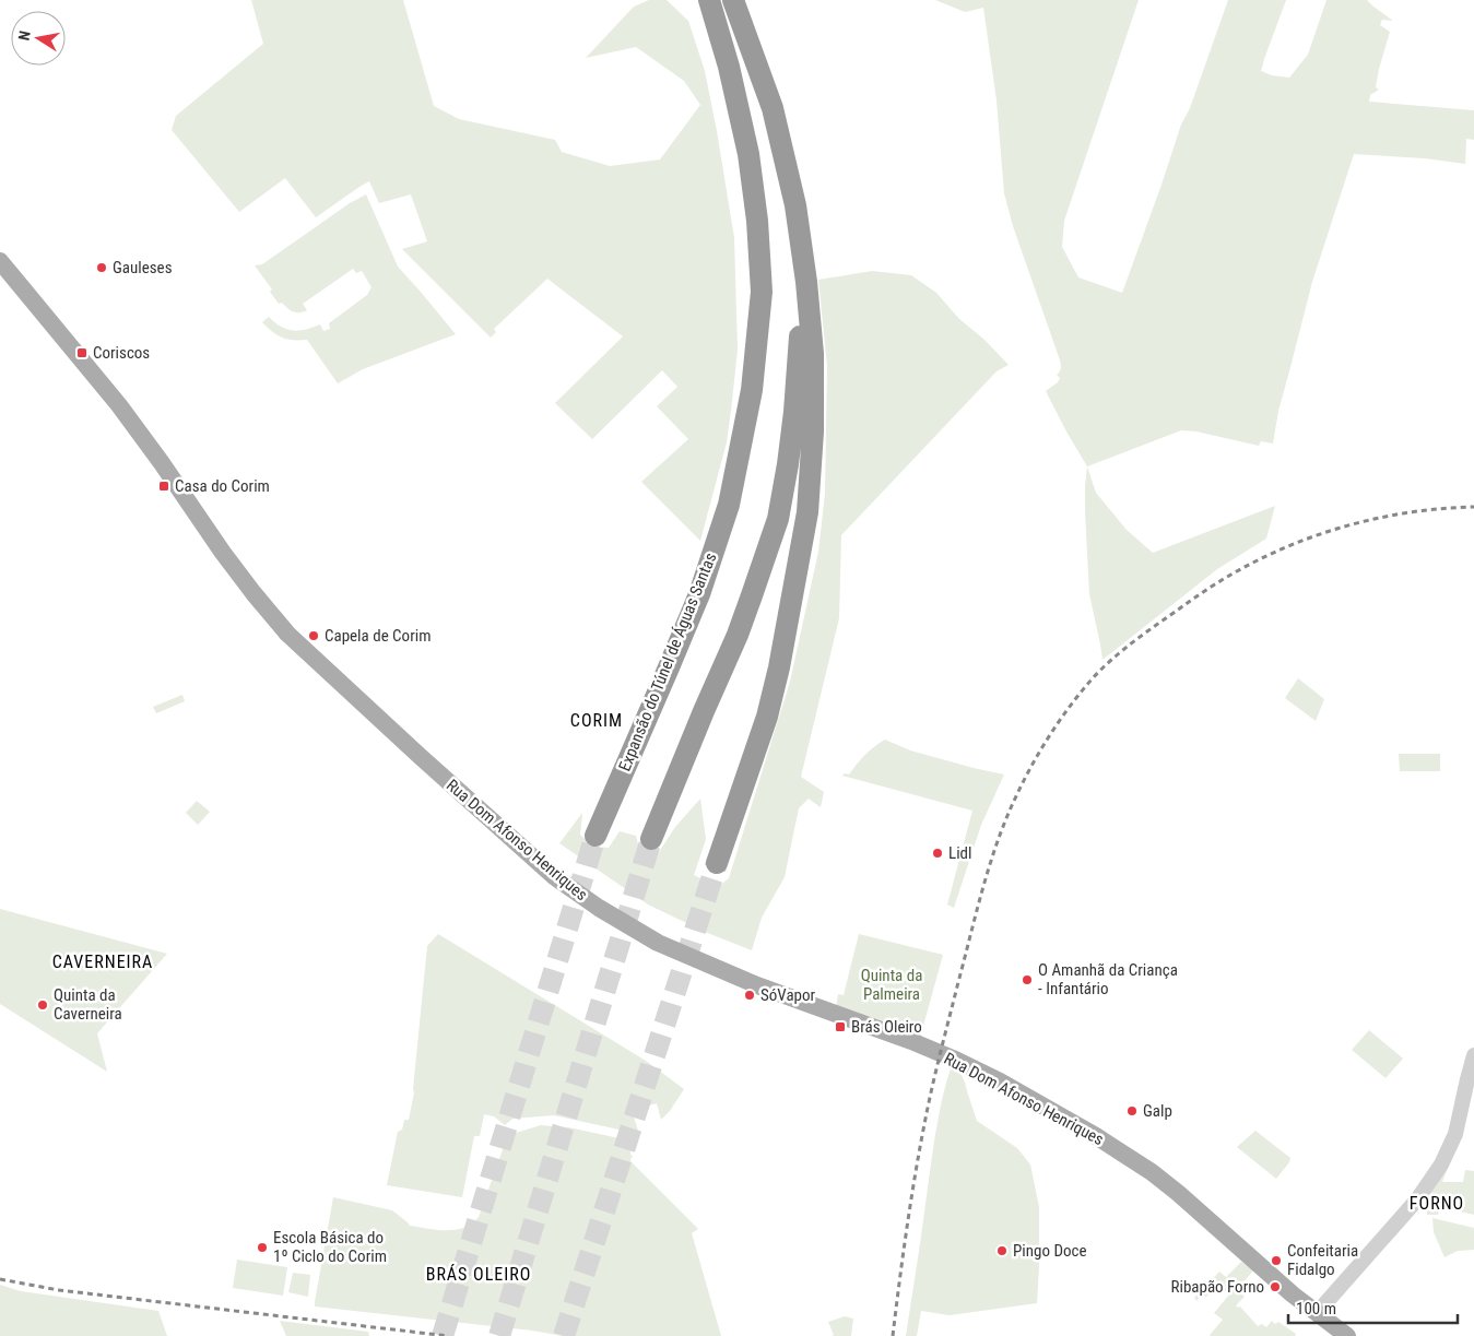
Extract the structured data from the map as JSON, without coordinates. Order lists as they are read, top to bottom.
{
  "streets": {
    "highway": ["Expansão do Túnel de Águas Santas"],
    "main road": ["Rua Dom Afonso Henriques"]
  },
  "districts": [
    "CORIM",
    "CAVERNEIRA",
    "FORNO",
    "BRÁS OLEIRO"
  ],
  "parks": ["Quinta da Palmeira"],
  "places": {
    "other": [
      "Gauleses",
      "Capela de Corim",
      "Lidl",
      "O Amanhã da Criança - Infantário",
      "SóVapor",
      "Quinta da Caverneira",
      "Galp",
      "Escola Básica do 1º Ciclo do Corim",
      "Pingo Doce",
      "Confeitaria Fidalgo",
      "Ribapão Forno"
    ],
    "transit": ["Coriscos", "Casa do Corim", "Brás Oleiro"]
  },
  "scale_bar": "100 m",
  "north": "left"
}
